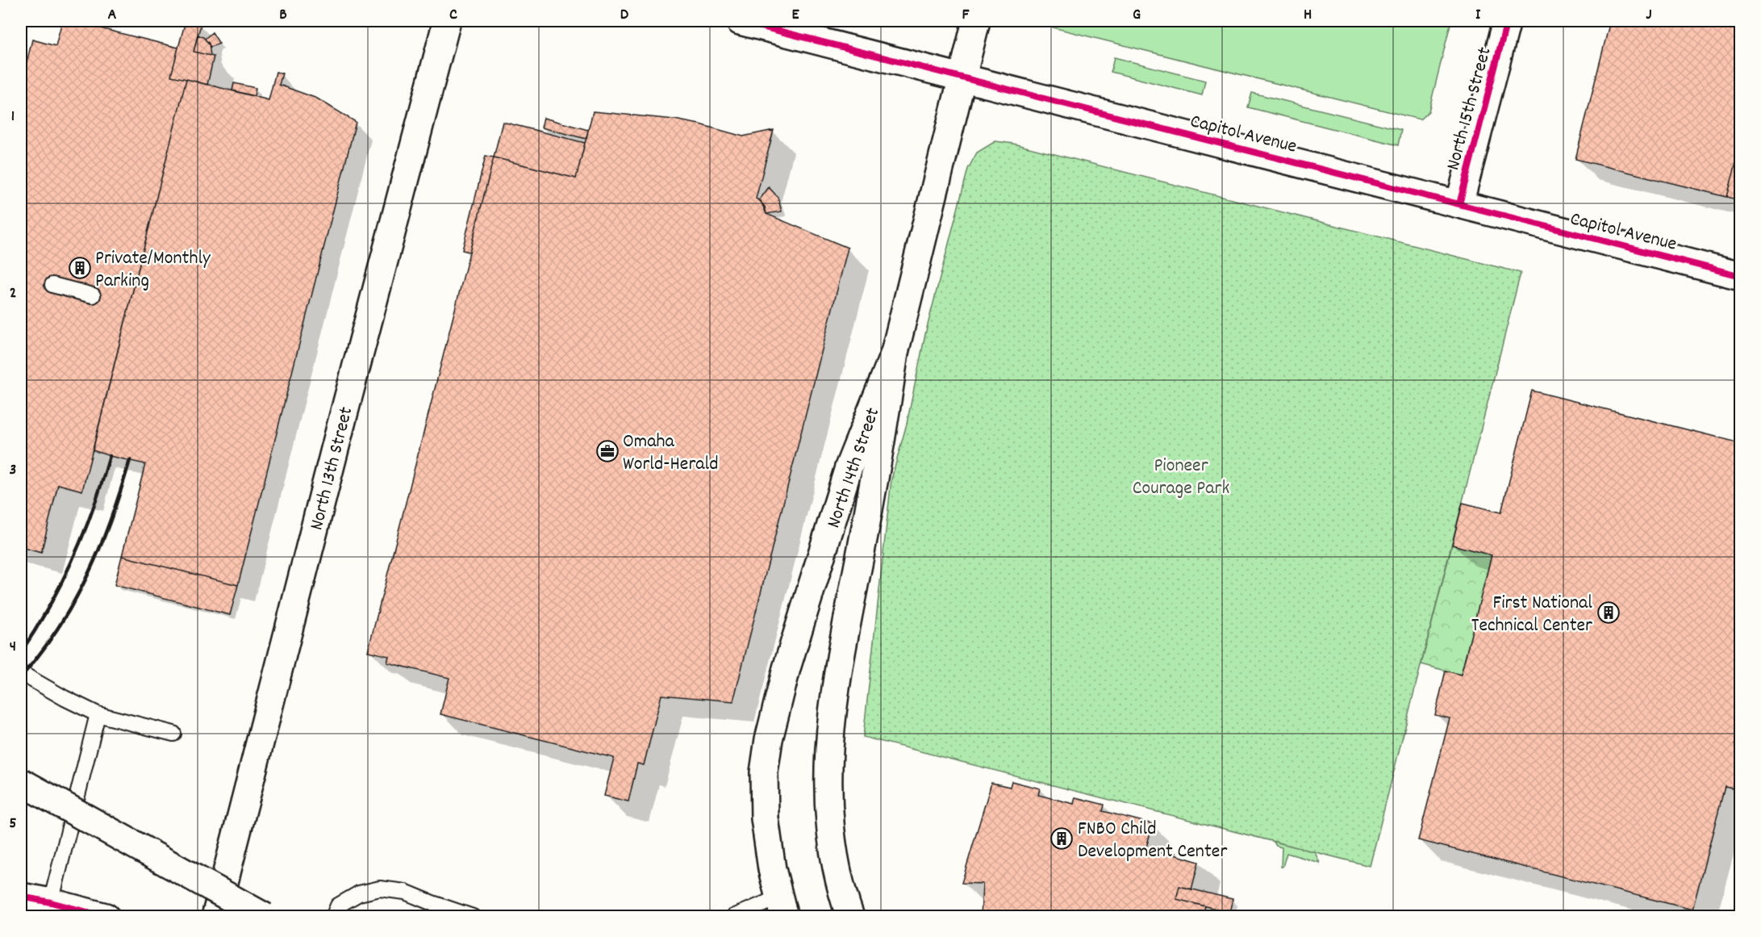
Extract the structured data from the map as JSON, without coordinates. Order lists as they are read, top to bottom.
{
  "streets": {
    "main road": [
      "North 15th Street",
      "Capitol Avenue",
      "North 14th Street",
      "North 13th Street"
    ]
  },
  "crossings": [
    ["North 15th Street", "Capitol Avenue"],
    ["Capitol Avenue", "North 14th Street"]
  ],
  "parks": ["Pioneer Courage Park"],
  "places": {
    "building": ["Private/Monthly Parking", "First National Technical Center", "FNBO Child Development Center"],
    "office": ["Omaha World-Herald"]
  },
  "grid": {
    "columns": [
      "A",
      "B",
      "C",
      "D",
      "E",
      "F",
      "G",
      "H",
      "I",
      "J"
    ],
    "rows": [
      "1",
      "2",
      "3",
      "4",
      "5"
    ]
  }
}
